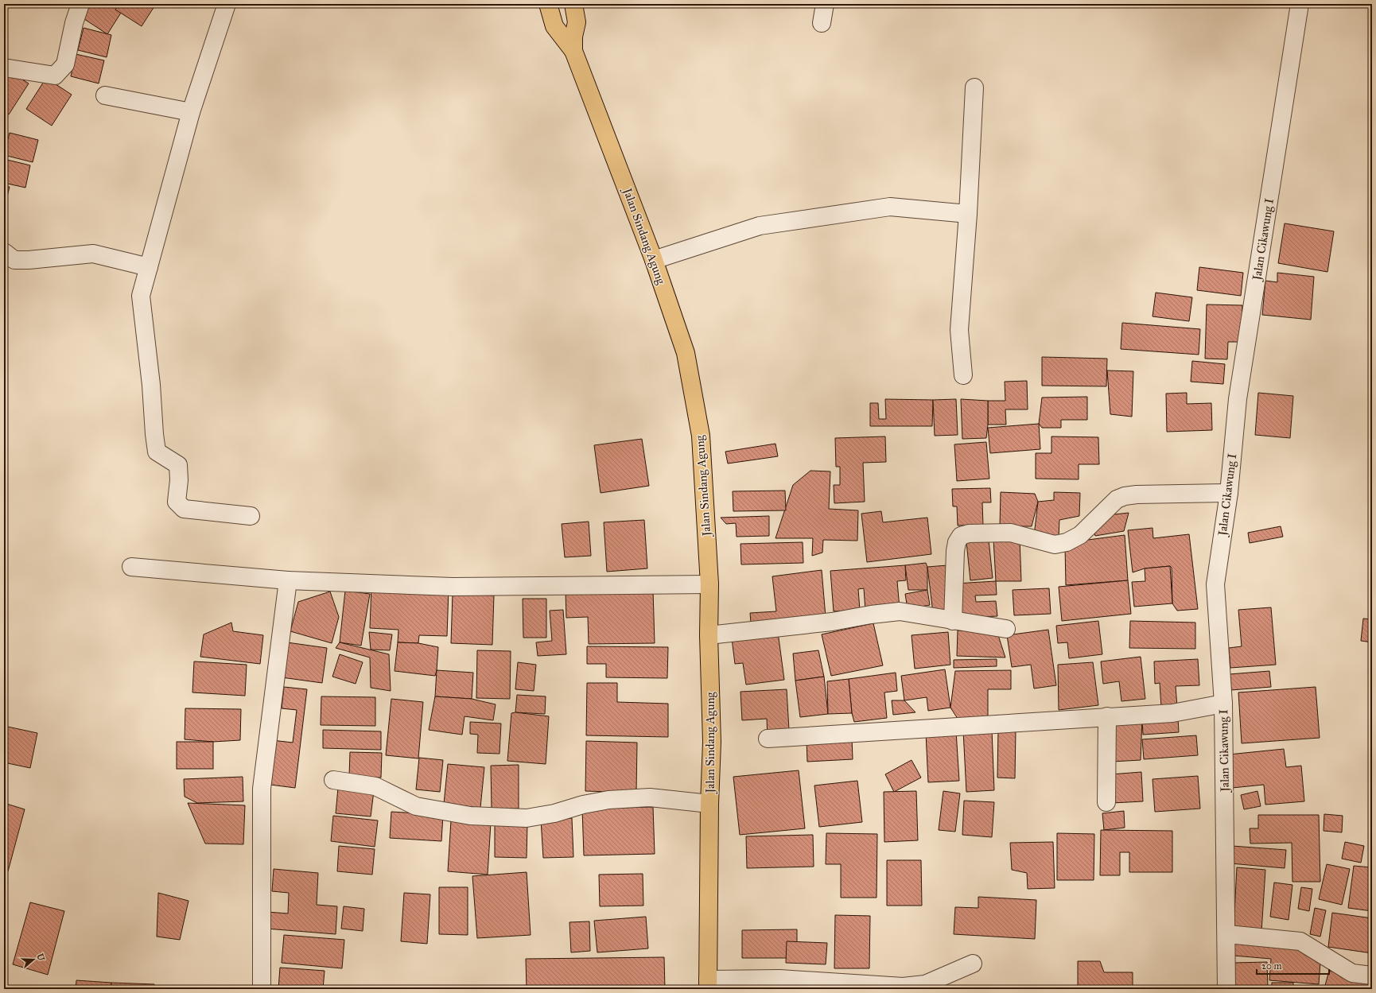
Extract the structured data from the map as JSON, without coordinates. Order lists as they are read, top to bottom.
{
  "streets": {
    "main road": ["Jalan Sindang Agung"],
    "street": ["Jalan Cikawung I"]
  },
  "scale_bar": "20 m",
  "north": "right"
}
